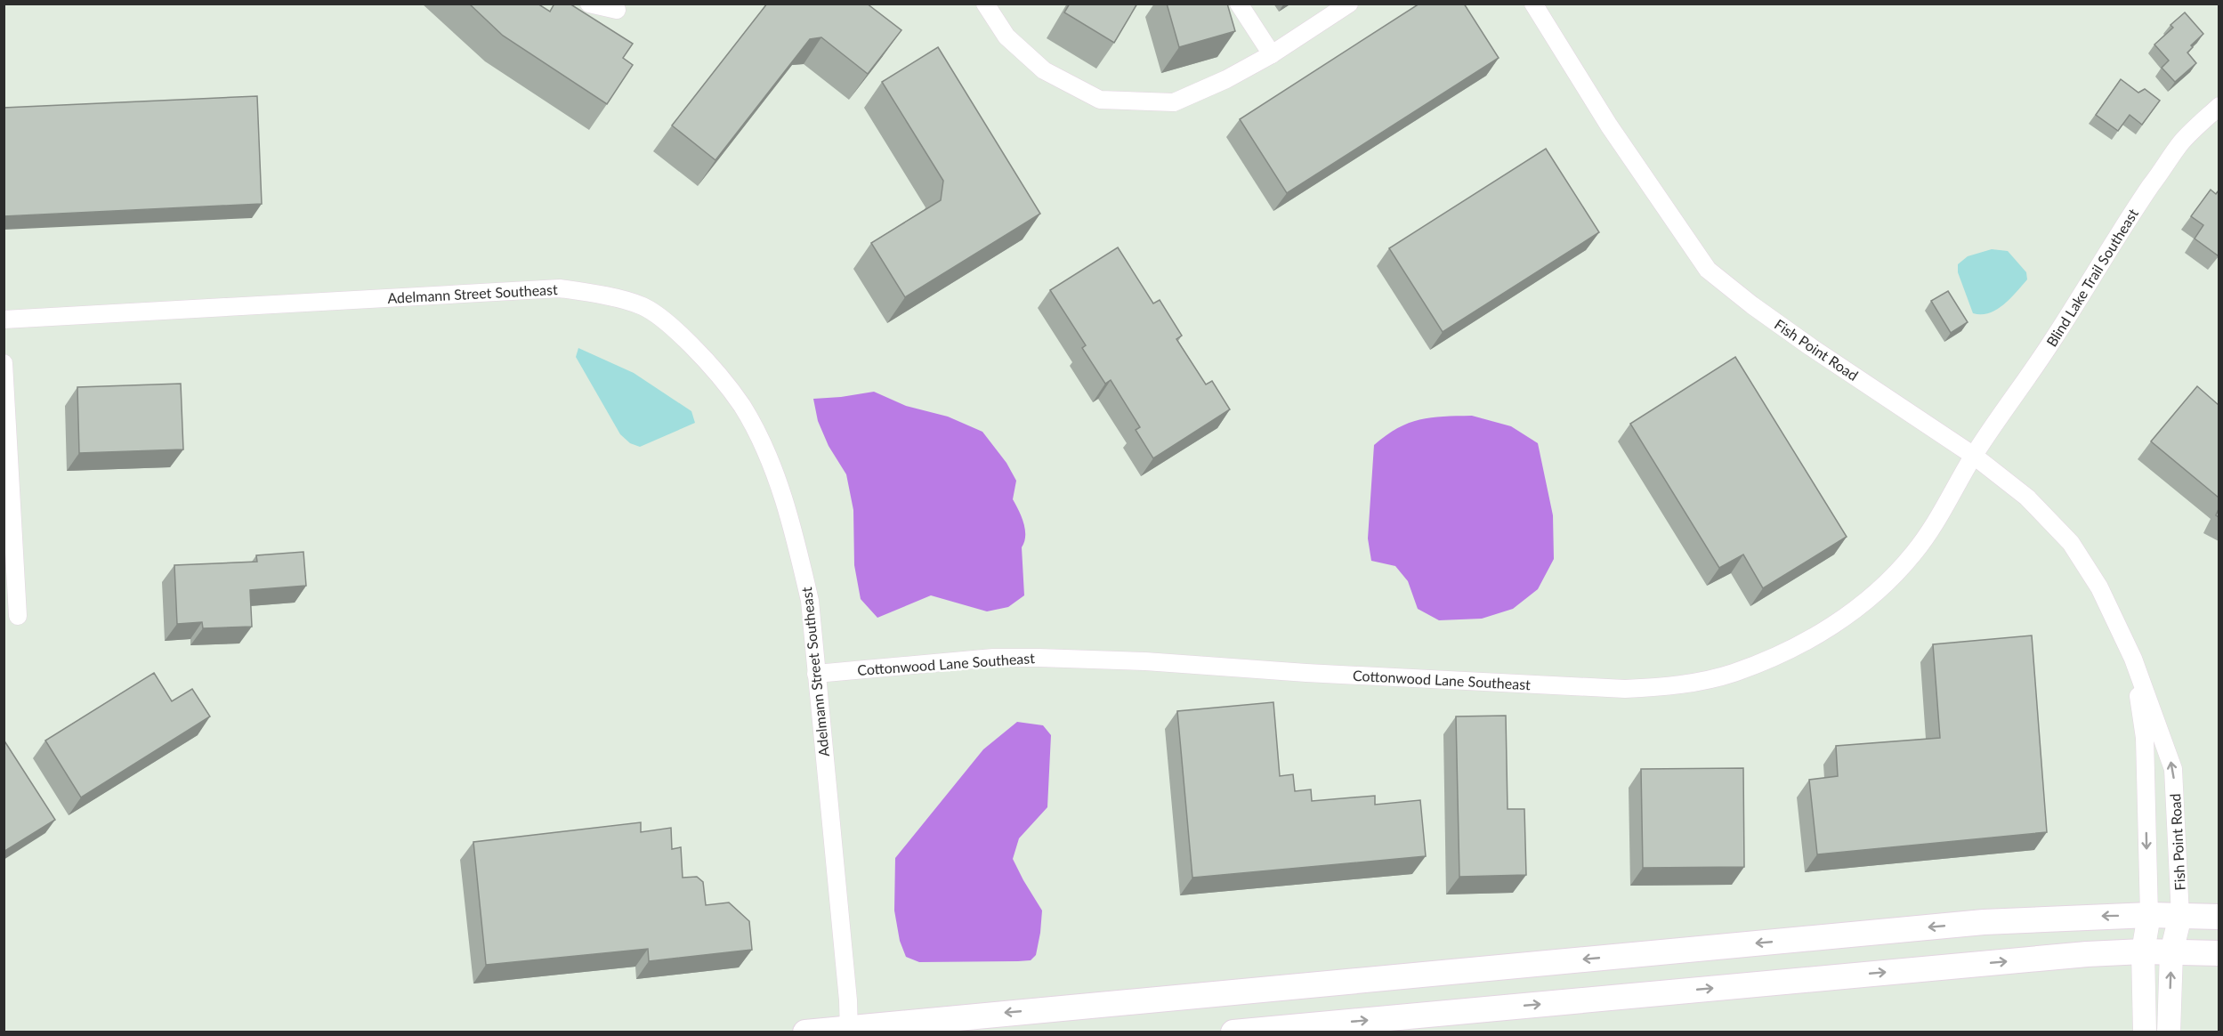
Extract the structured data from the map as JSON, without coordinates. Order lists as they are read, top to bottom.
{
  "streets": {
    "street": [
      "Blind Lake Trail Southeast",
      "Adelmann Street Southeast",
      "Fish Point Road",
      "Cottonwood Lane Southeast"
    ]
  },
  "crossings": [
    ["Blind Lake Trail Southeast", "Fish Point Road"],
    ["Blind Lake Trail Southeast", "Cottonwood Lane Southeast"],
    ["Adelmann Street Southeast", "Cottonwood Lane Southeast"],
    ["Fish Point Road", "Cottonwood Lane Southeast"]
  ]
}
